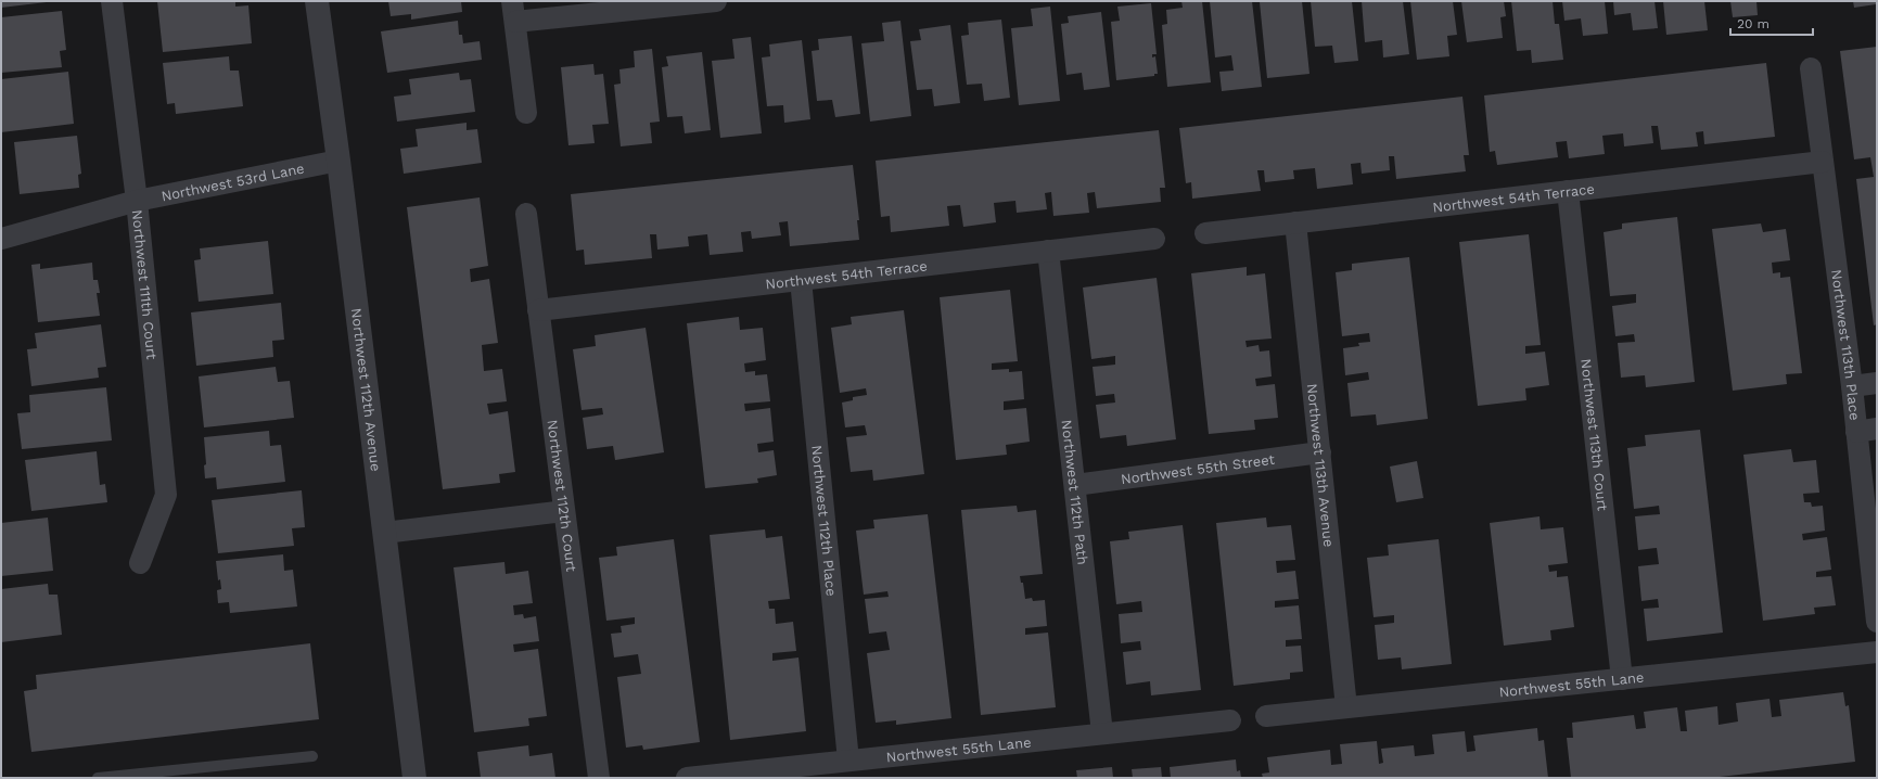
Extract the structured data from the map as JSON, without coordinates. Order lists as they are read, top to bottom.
{
  "streets": {
    "street": [
      "Northwest 53rd Lane",
      "Northwest 54th Terrace",
      "Northwest 111th Court",
      "Northwest 113th Place",
      "Northwest 112th Avenue",
      "Northwest 113th Court",
      "Northwest 113th Avenue",
      "Northwest 55th Street",
      "Northwest 112th Path",
      "Northwest 112th Court",
      "Northwest 112th Place",
      "Northwest 55th Lane"
    ]
  },
  "crossings": [
    ["Northwest 53rd Lane", "Northwest 111th Court"],
    ["Northwest 53rd Lane", "Northwest 112th Avenue"],
    ["Northwest 54th Terrace", "Northwest 113th Place"],
    ["Northwest 54th Terrace", "Northwest 113th Court"],
    ["Northwest 54th Terrace", "Northwest 113th Avenue"],
    ["Northwest 54th Terrace", "Northwest 112th Path"],
    ["Northwest 54th Terrace", "Northwest 112th Court"],
    ["Northwest 54th Terrace", "Northwest 112th Place"],
    ["Northwest 113th Court", "Northwest 55th Lane"],
    ["Northwest 113th Avenue", "Northwest 55th Street"],
    ["Northwest 113th Avenue", "Northwest 55th Lane"],
    ["Northwest 55th Street", "Northwest 112th Path"],
    ["Northwest 112th Path", "Northwest 55th Lane"],
    ["Northwest 112th Place", "Northwest 55th Lane"]
  ],
  "scale_bar": "20 m"
}
